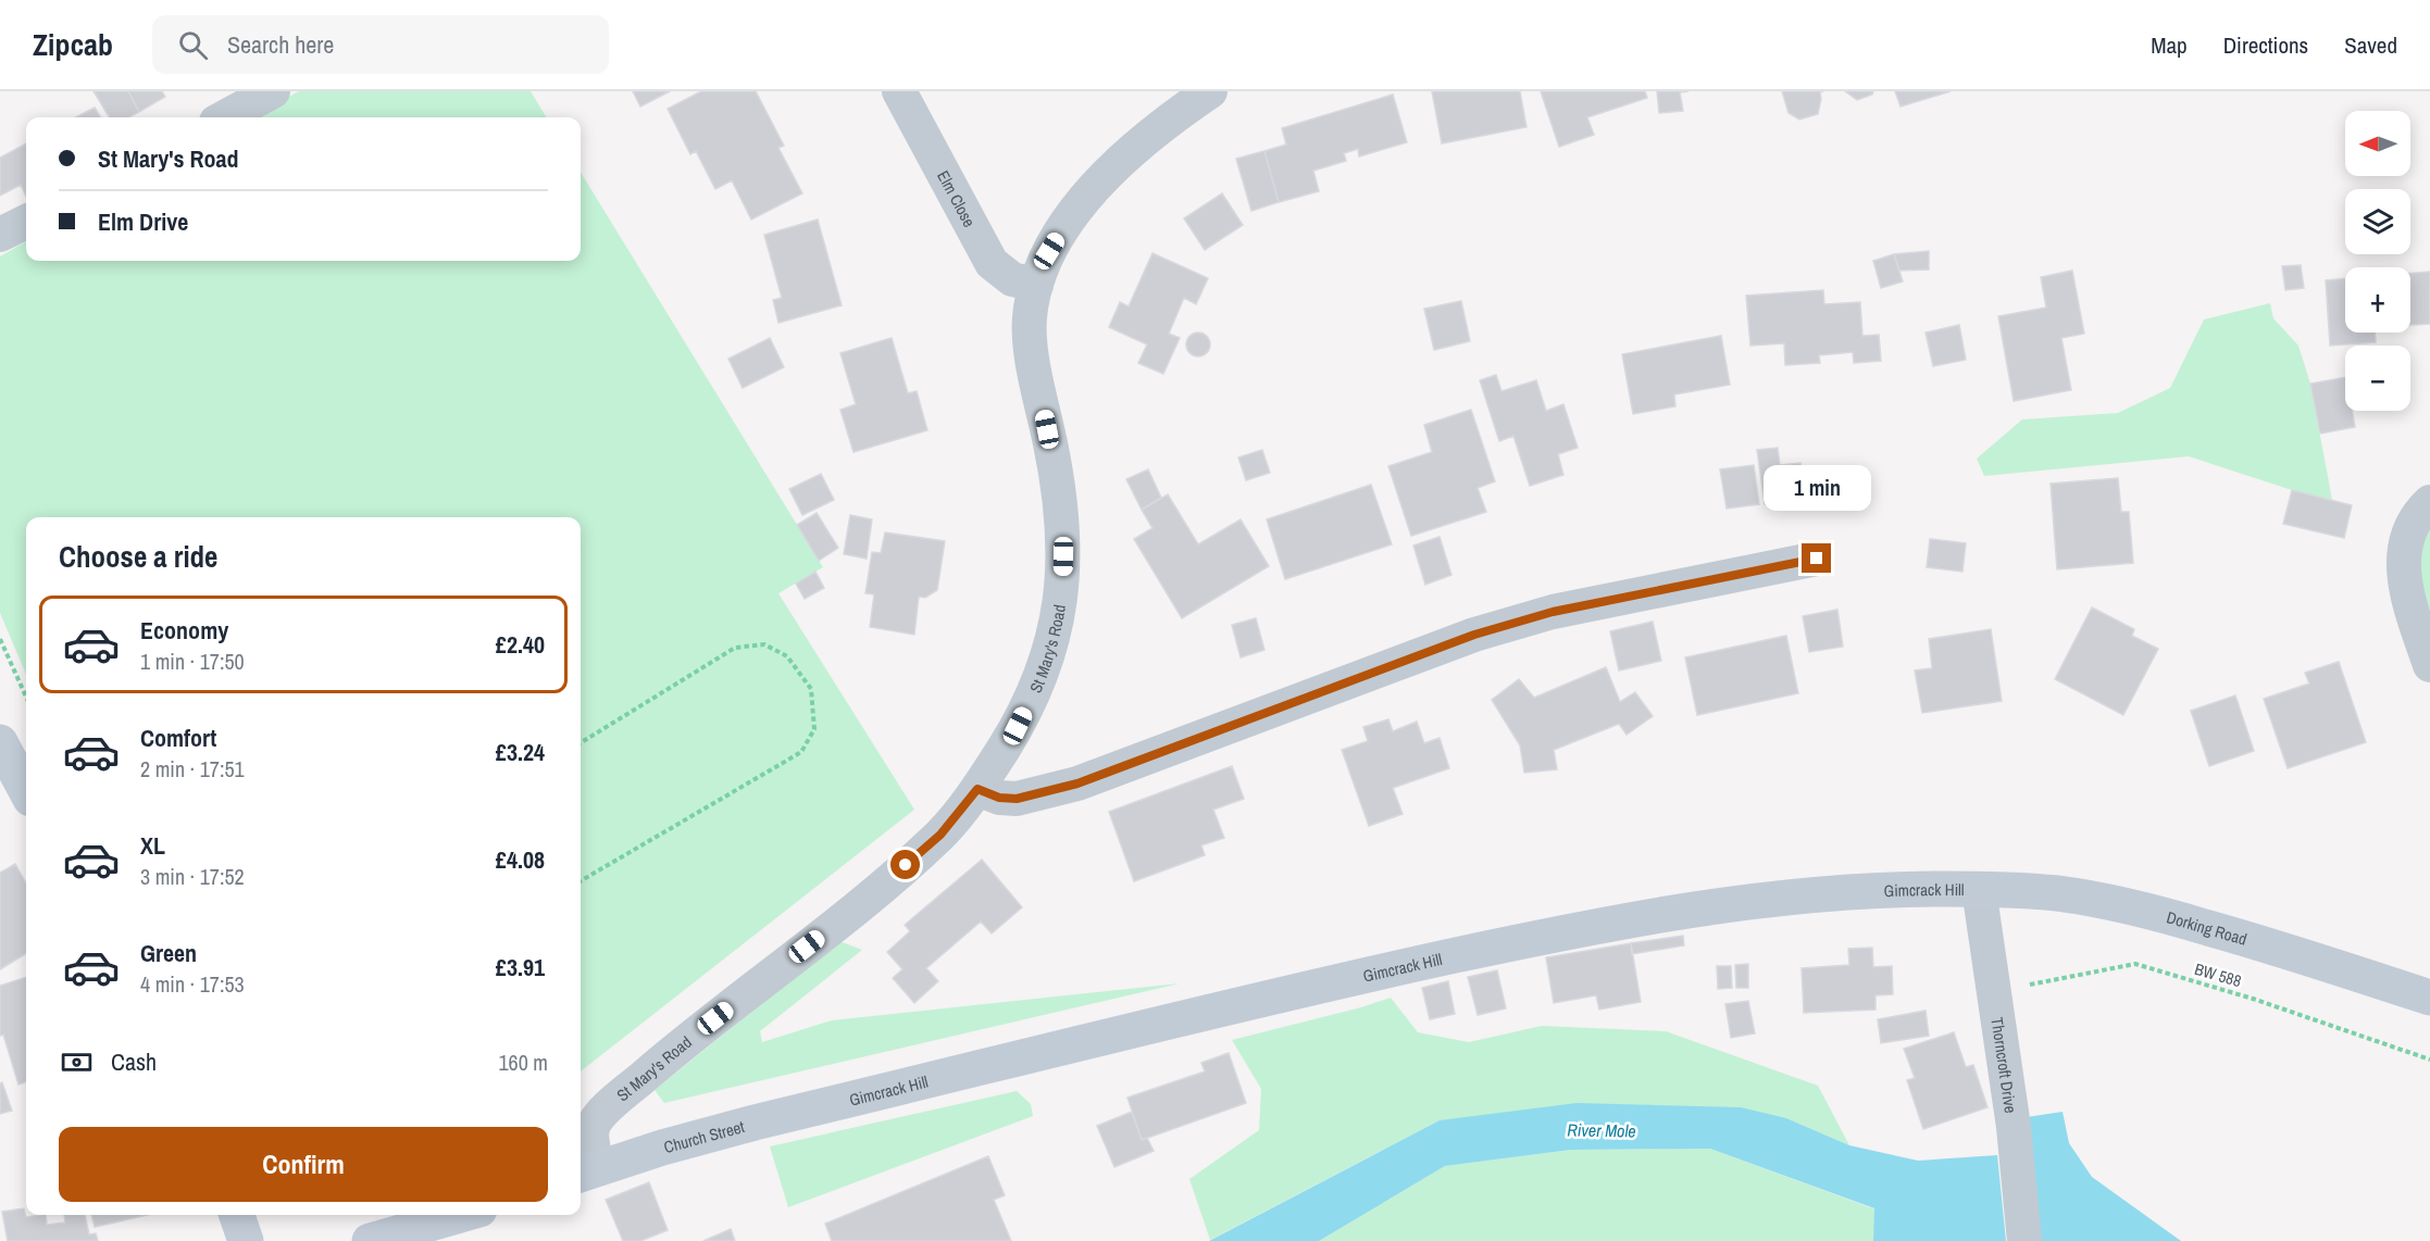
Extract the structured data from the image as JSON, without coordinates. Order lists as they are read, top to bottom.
{
  "streets": {
    "main road": ["Gimcrack Hill", "Dorking Road", "Church Street"],
    "street": ["Elm Close", "St Mary's Road", "Thorncroft Drive"],
    "path": ["BW 588"]
  },
  "crossings": [
    ["Elm Close", "St Mary's Road"],
    ["St Mary's Road", "Church Street"],
    ["Gimcrack Hill", "Dorking Road"],
    ["Gimcrack Hill", "Thorncroft Drive"],
    ["Gimcrack Hill", "Church Street"],
    ["Dorking Road", "Thorncroft Drive"],
    ["BW 588", "Thorncroft Drive"]
  ],
  "water": ["River Mole"],
  "north": "left",
  "page": {
    "header": "Zipcab",
    "search": "Search here",
    "nav": ["Map", "Directions", "Saved"],
    "map_buttons": ["+", "−"],
    "banner": ["St Mary's Road", "Elm Drive"],
    "bubble": "1 min",
    "heading": "Choose a ride",
    "list": [
      {
        "name": "Economy",
        "note": "1 min · 17:50",
        "value": "£2.40"
      },
      {
        "name": "Comfort",
        "note": "2 min · 17:51",
        "value": "£3.24"
      },
      {
        "name": "XL",
        "note": "3 min · 17:52",
        "value": "£4.08"
      },
      {
        "name": "Green",
        "note": "4 min · 17:53",
        "value": "£3.91"
      }
    ],
    "pay": ["Cash", "160 m"],
    "buttons": "Confirm"
  }
}
